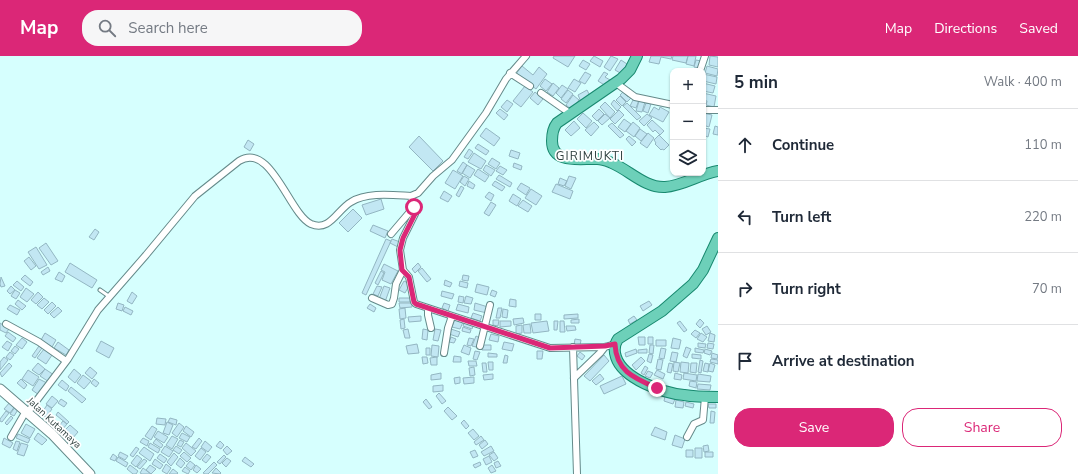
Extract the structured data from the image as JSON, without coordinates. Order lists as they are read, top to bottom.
{
  "streets": {
    "main road": ["Jalan Kutamaya"]
  },
  "districts": ["GIRIMUKTI"],
  "page": {
    "header": "Map",
    "search": "Search here",
    "nav": ["Map", "Directions", "Saved"],
    "heading": ["5 min", "Walk · 400 m"],
    "map_buttons": ["+", "−"],
    "list": [
      ["Continue", "110 m"],
      ["Turn left", "220 m"],
      ["Turn right", "70 m"],
      "Arrive at destination"
    ],
    "buttons": ["Save", "Share"]
  }
}
